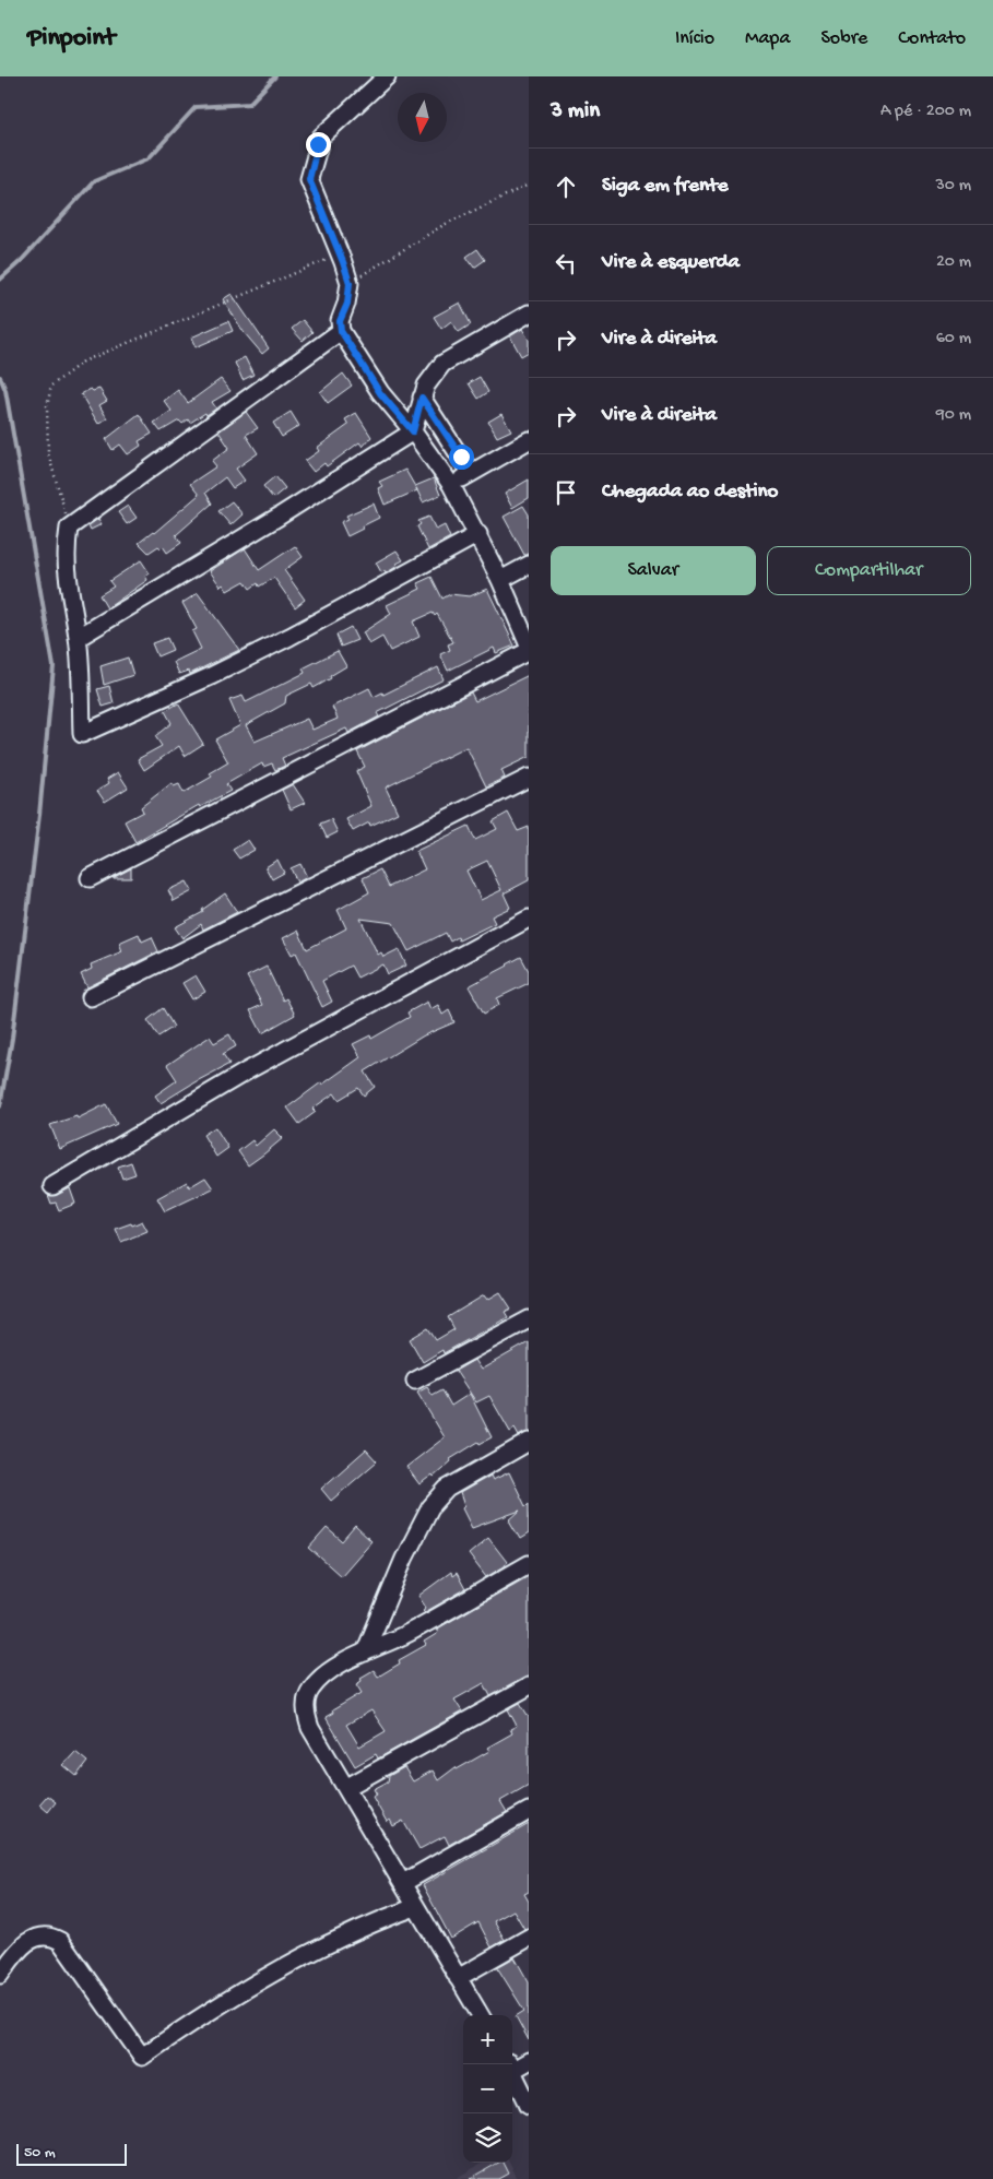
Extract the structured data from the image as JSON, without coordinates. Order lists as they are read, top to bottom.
{
  "scale_bar": "50 m",
  "north": "bottom",
  "page": {
    "header": "Pinpoint",
    "nav": [
      "Início",
      "Mapa",
      "Sobre",
      "Contato"
    ],
    "heading": ["3 min", "A pé · 200 m"],
    "list": [
      ["Siga em frente", "30 m"],
      ["Vire à esquerda", "20 m"],
      ["Vire à direita", "60 m"],
      ["Vire à direita", "90 m"],
      "Chegada ao destino"
    ],
    "buttons": ["Salvar", "Compartilhar"],
    "map_buttons": ["+", "−"],
    "scale": "50 m"
  }
}
